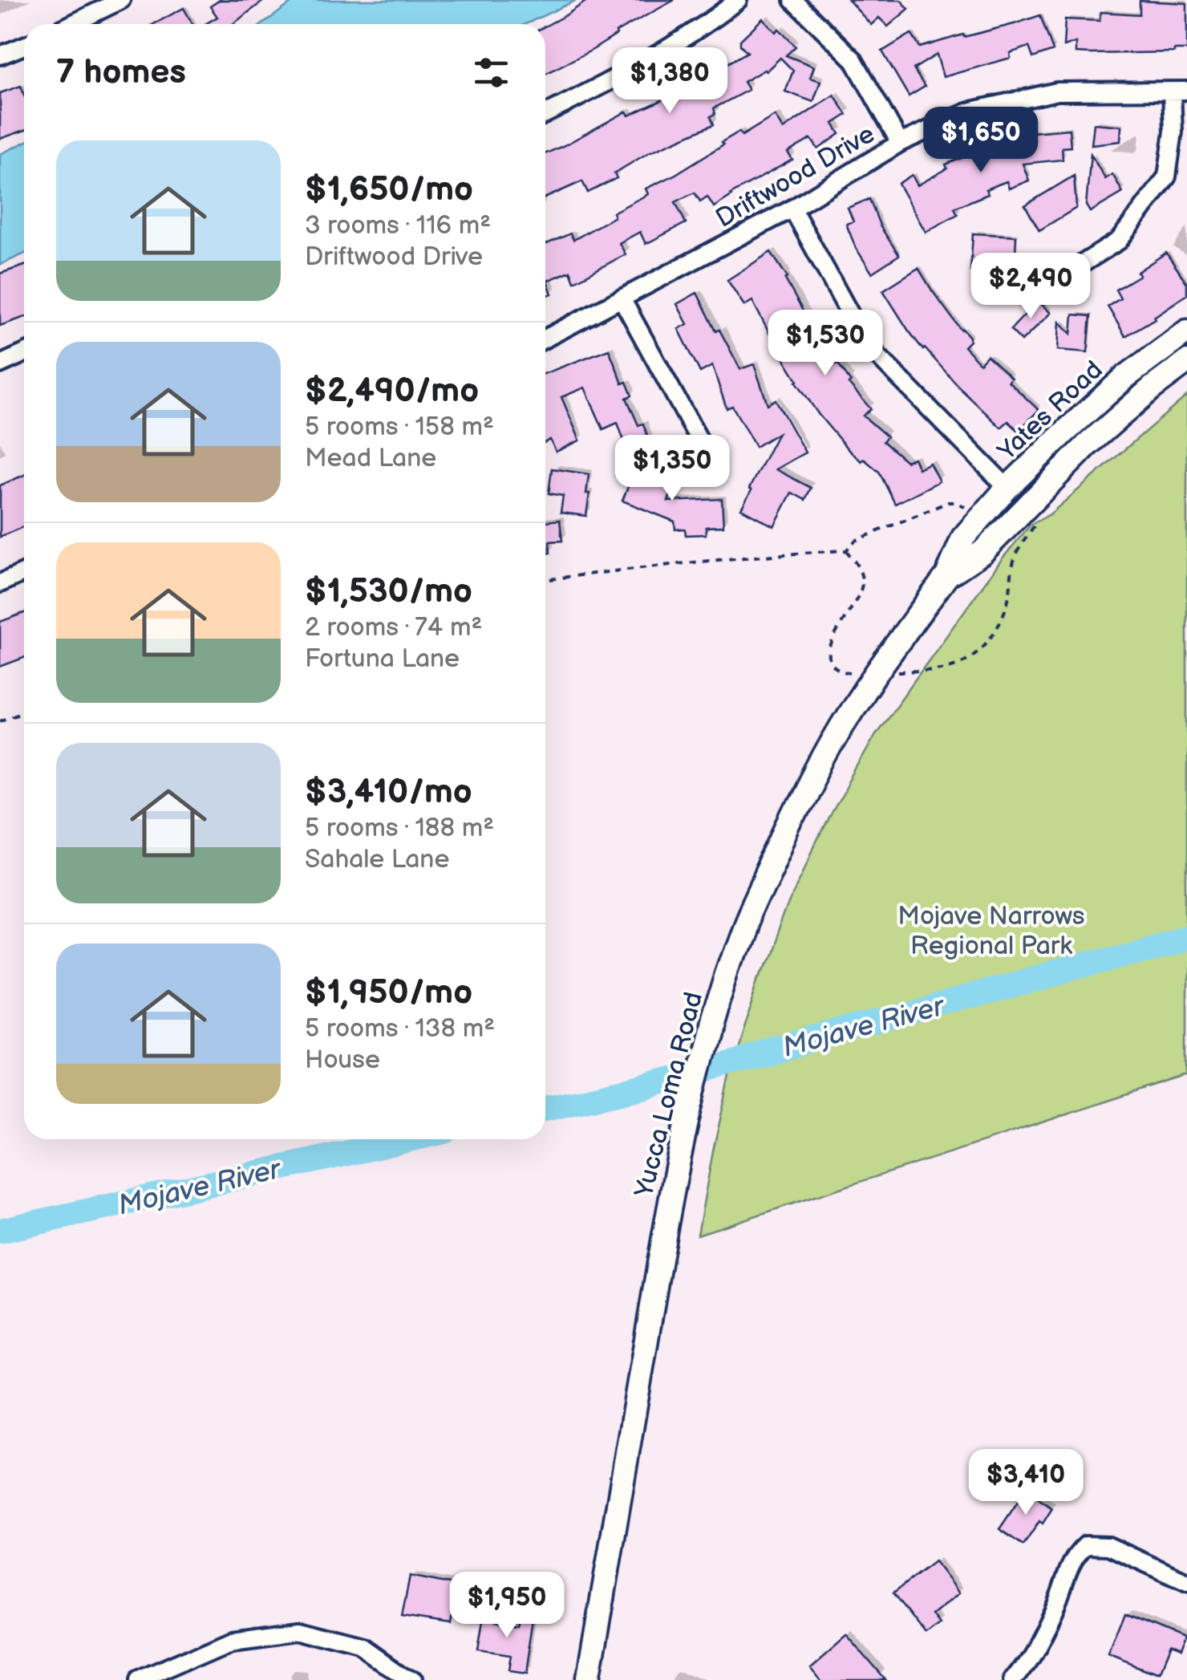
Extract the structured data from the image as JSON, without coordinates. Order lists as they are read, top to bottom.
{
  "streets": {
    "main road": ["Yates Road", "Yucca Loma Road"],
    "street": ["Driftwood Drive"]
  },
  "crossings": [
    ["Yates Road", "Yucca Loma Road"]
  ],
  "water": ["Mojave River"],
  "parks": ["Mojave Narrows Regional Park"],
  "page": {
    "heading": "7 homes",
    "price": [
      "$1,380",
      "$1,650",
      "$2,490",
      "$1,530",
      "$1,350",
      "$3,410",
      "$1,950"
    ],
    "list": [
      {
        "name": "$1,650/mo",
        "note": "3 rooms · 116 m² · Driftwood Drive"
      },
      {
        "name": "$2,490/mo",
        "note": "5 rooms · 158 m² · Mead Lane"
      },
      {
        "name": "$1,530/mo",
        "note": "2 rooms · 74 m² · Fortuna Lane"
      },
      {
        "name": "$3,410/mo",
        "note": "5 rooms · 188 m² · Sahale Lane"
      },
      {
        "name": "$1,950/mo",
        "note": "5 rooms · 138 m² · House"
      }
    ]
  }
}
